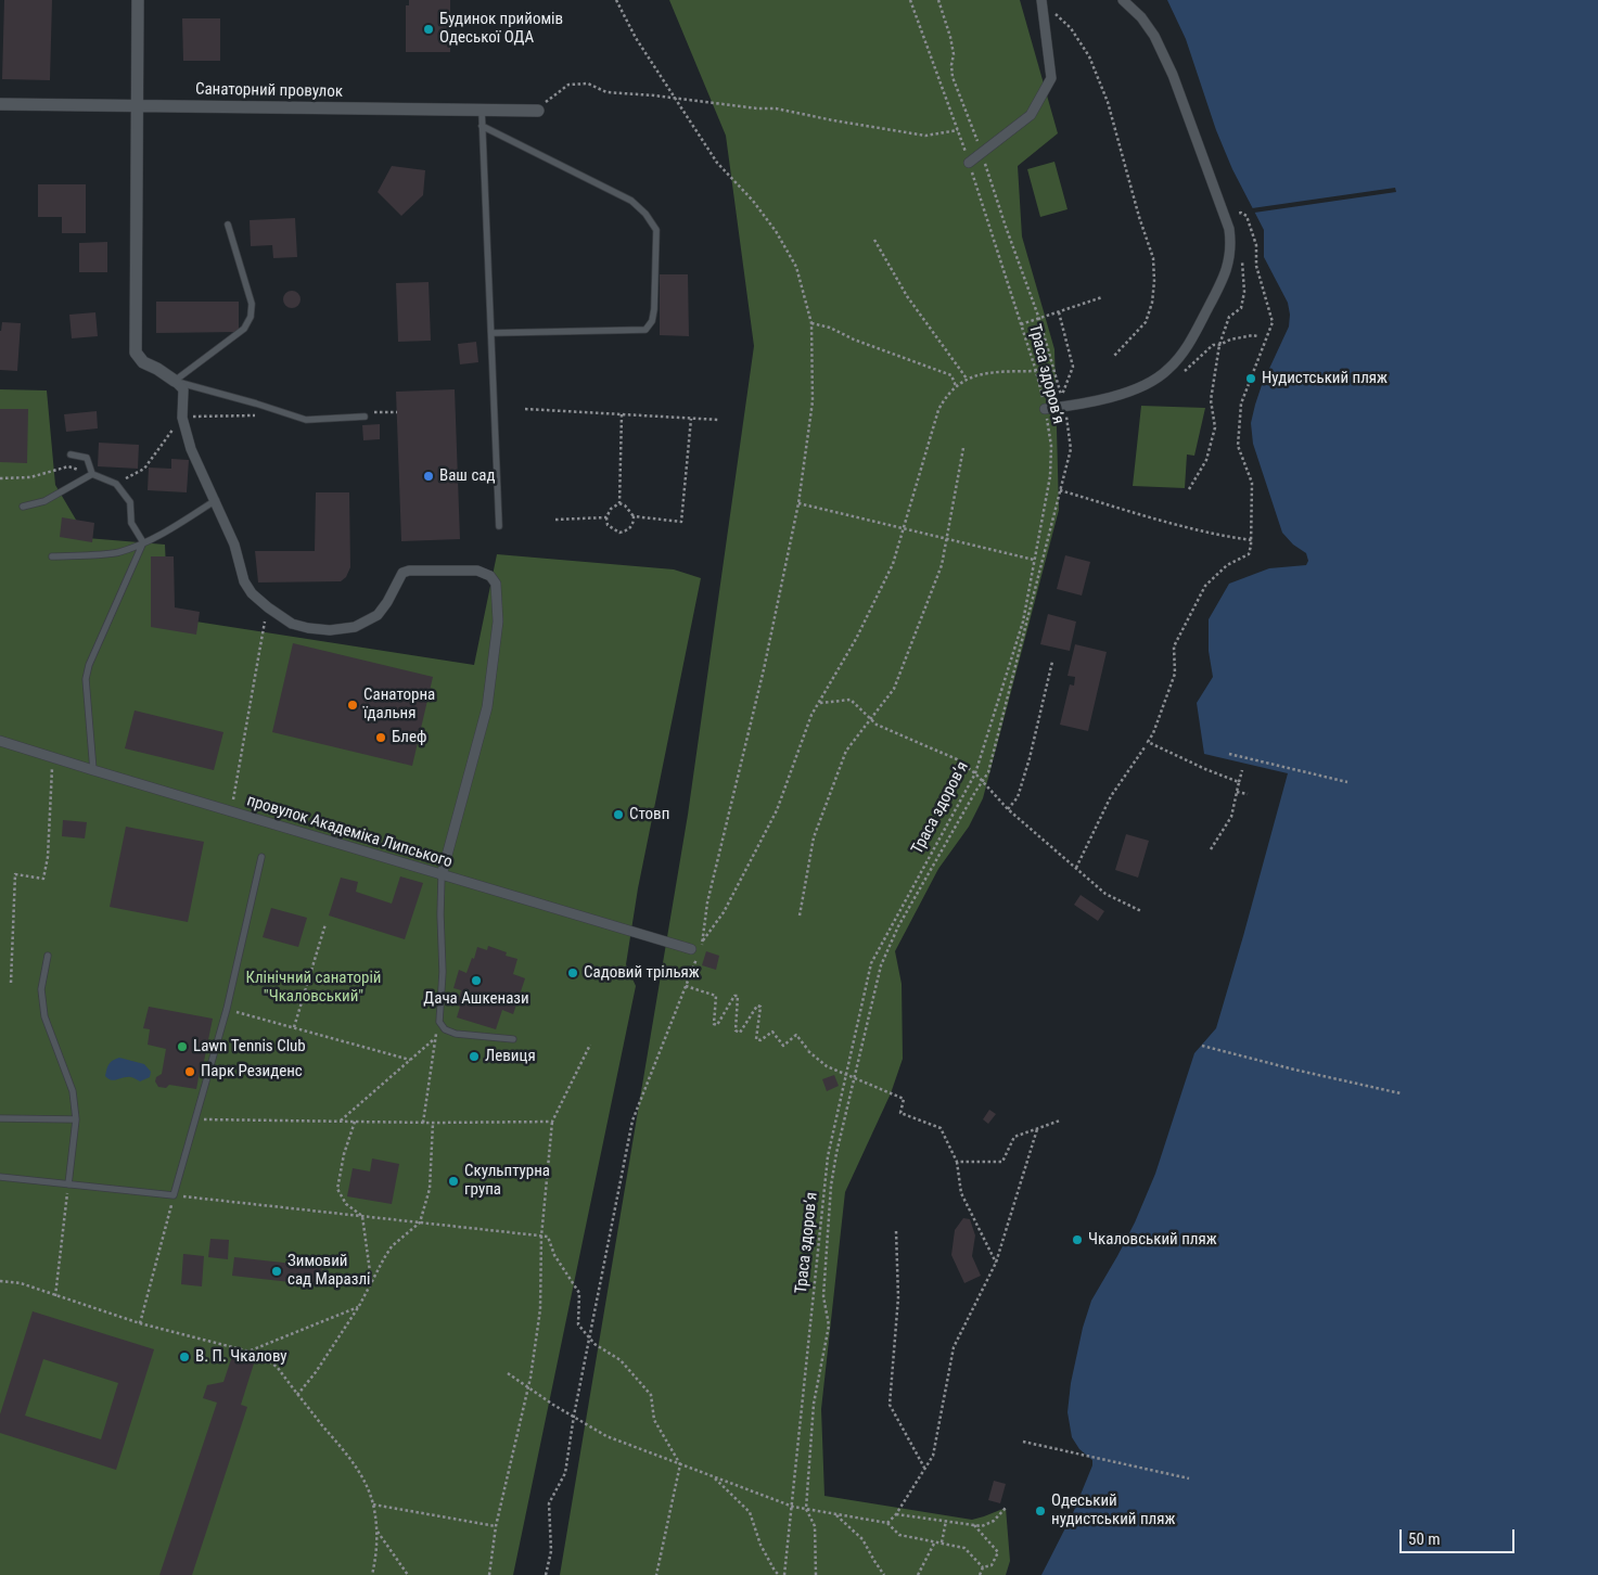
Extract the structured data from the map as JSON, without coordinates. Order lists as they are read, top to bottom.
{
  "streets": {
    "street": ["Санаторний провулок", "провулок Академіка Липського"],
    "path": ["Траса здоров’я"]
  },
  "parks": ["Клінічний санаторій \"Чкаловський\""],
  "places": [
    "Будинок прийомів Одеської ОДА",
    "Нудистський пляж",
    "Ваш сад",
    "Санаторна їдальня",
    "Блеф",
    "Стовп",
    "Садовий трільяж",
    "Дача Ашкенази",
    "Lawn Tennis Club",
    "Левиця",
    "Парк Резиденс",
    "Скульптурна група",
    "Чкаловський пляж",
    "Зимовий сад Маразлі",
    "В. П. Чкалову",
    "Одеський нудистський пляж"
  ],
  "scale_bar": "50 m"
}
